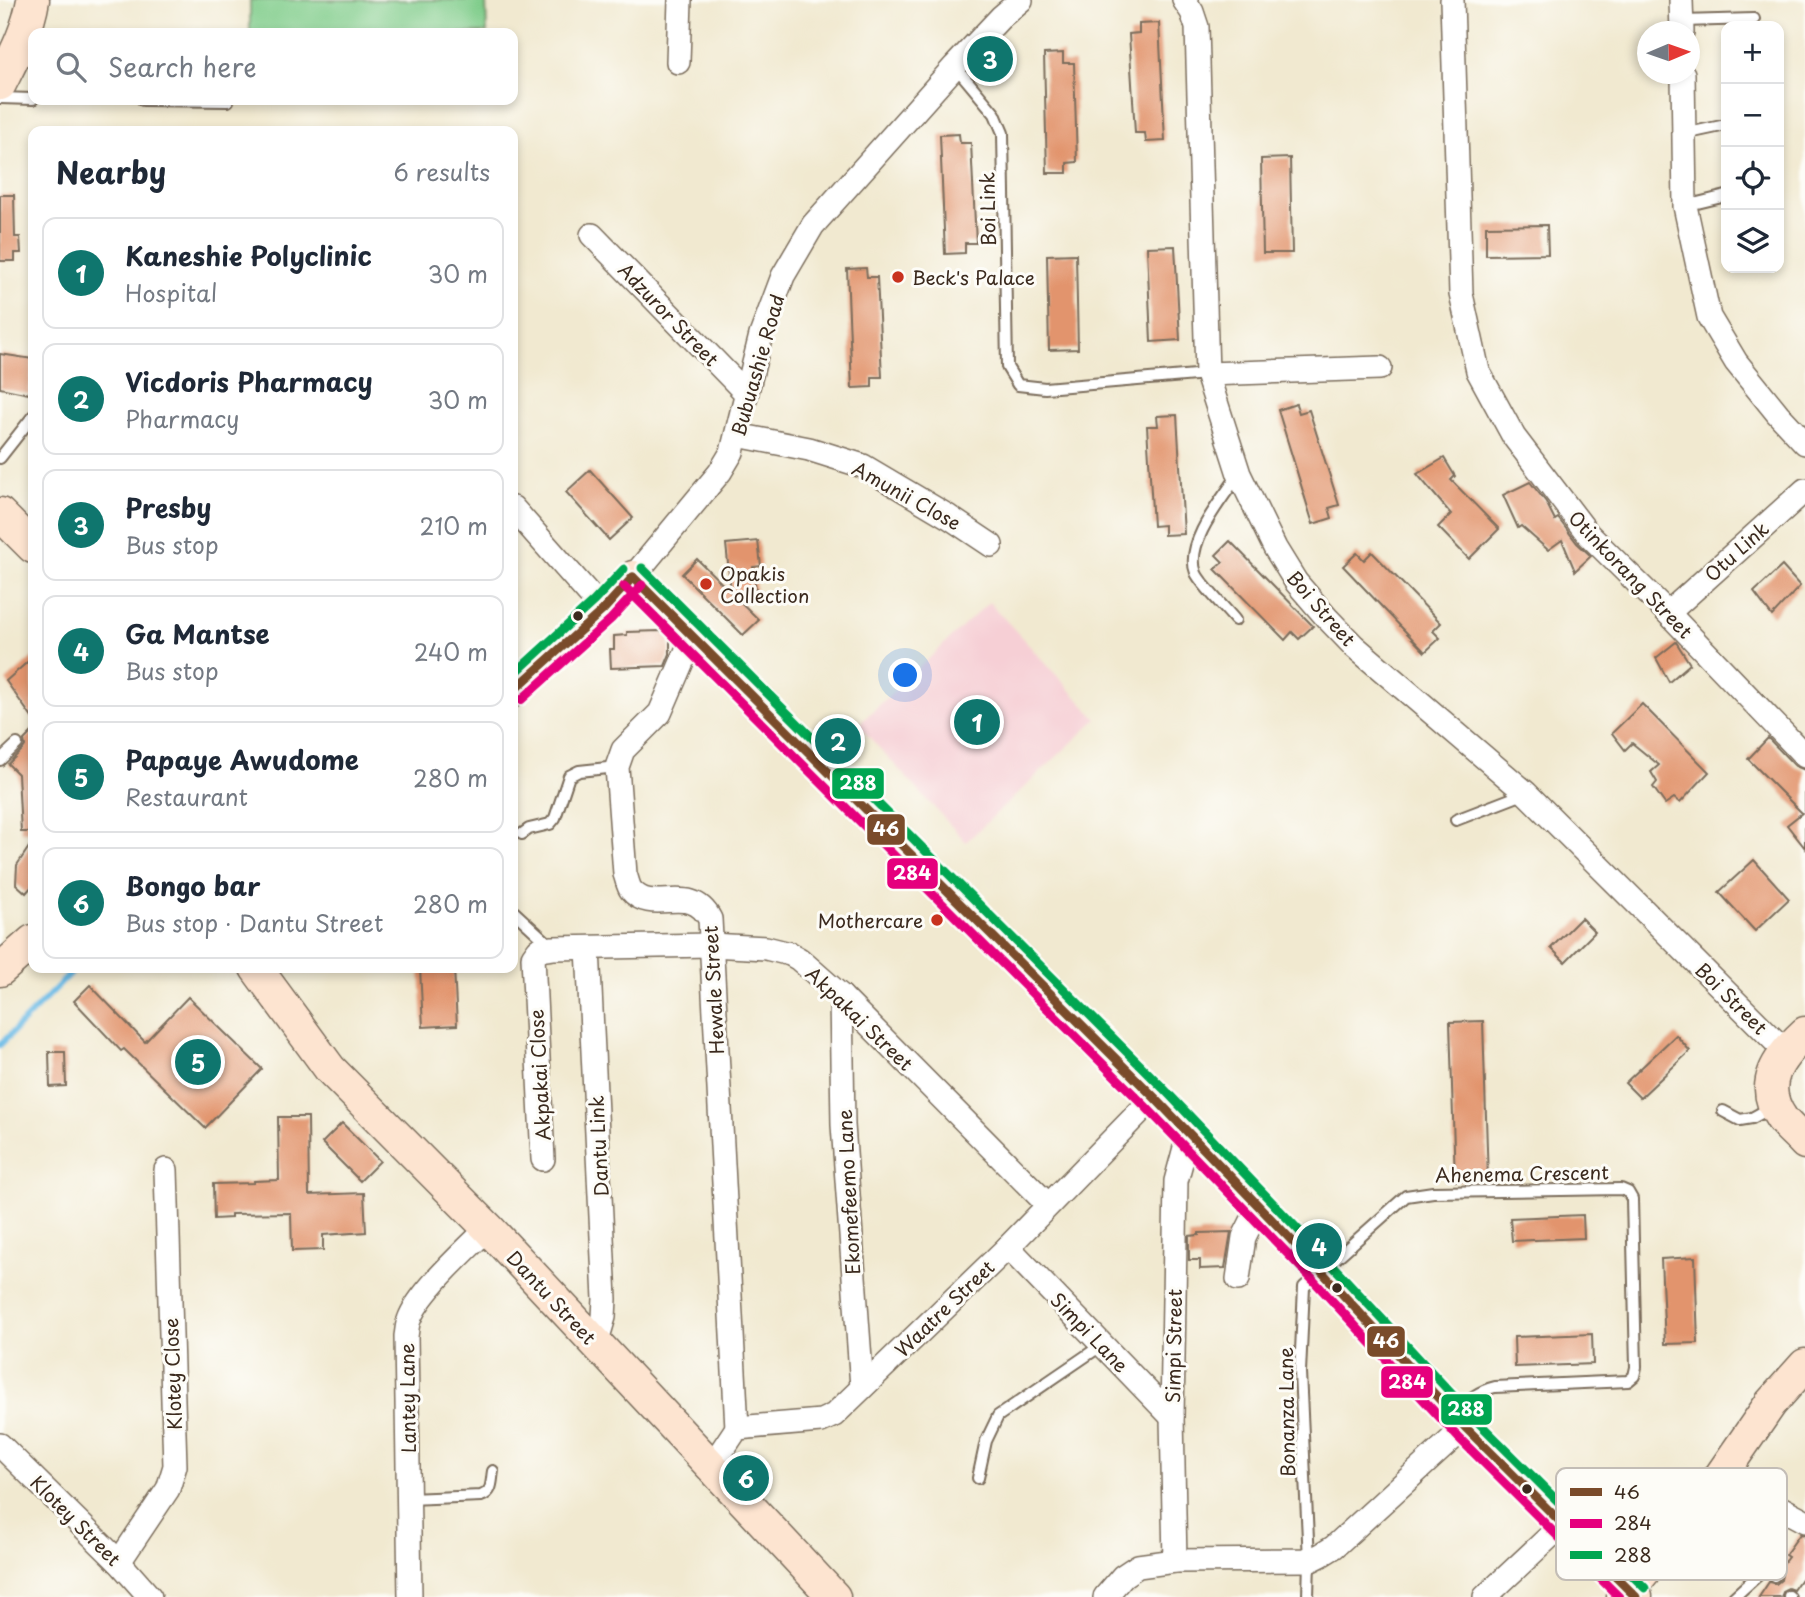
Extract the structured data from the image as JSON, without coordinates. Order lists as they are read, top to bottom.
{
  "streets": {
    "street": [
      "Adzuror Street",
      "Bubuashie Road",
      "Amunii Close",
      "Otu Link",
      "Otinkorang Street",
      "Boi Street",
      "Hewale Street",
      "Akpakai Street",
      "Akpakai Close",
      "Dantu Link",
      "Ekomefeemo Lane",
      "Dantu Street",
      "Waatre Street",
      "Simpi Lane",
      "Simpi Street",
      "Klotey Close",
      "Lantey Lane",
      "Klotey Street"
    ],
    "lane": ["Boi Link", "Ahenema Crescent", "Bonanza Lane"]
  },
  "crossings": [
    ["Boi Link", "Bubuashie Road"],
    ["Boi Link", "Boi Street"],
    ["Adzuror Street", "Bubuashie Road"],
    ["Bubuashie Road", "Amunii Close"],
    ["Otu Link", "Otinkorang Street"],
    ["Hewale Street", "Akpakai Street"],
    ["Hewale Street", "Waatre Street"],
    ["Akpakai Street", "Akpakai Close"],
    ["Akpakai Street", "Dantu Link"],
    ["Akpakai Street", "Ekomefeemo Lane"],
    ["Akpakai Street", "Waatre Street"],
    ["Dantu Link", "Dantu Street"],
    ["Ahenema Crescent", "Bonanza Lane"],
    ["Ekomefeemo Lane", "Waatre Street"],
    ["Dantu Street", "Lantey Lane"],
    ["Waatre Street", "Simpi Lane"],
    ["Simpi Lane", "Simpi Street"],
    ["Klotey Close", "Klotey Street"]
  ],
  "places": ["Beck's Palace", "Opakis Collection", "Mothercare"],
  "lines": ["transit line 288", "transit line 46", "transit line 284"],
  "legend": ["46", "284", "288"],
  "north": "right",
  "page": {
    "map_buttons": ["+", "−"],
    "search": "Search here",
    "pins": [
      "3",
      "1",
      "2",
      "5",
      "4",
      "6"
    ],
    "heading": ["Nearby", "6 results"],
    "list": [
      {
        "mark": "1",
        "name": "Kaneshie Polyclinic",
        "note": "Hospital",
        "value": "30 m"
      },
      {
        "mark": "2",
        "name": "Vicdoris Pharmacy",
        "note": "Pharmacy",
        "value": "30 m"
      },
      {
        "mark": "3",
        "name": "Presby",
        "note": "Bus stop",
        "value": "210 m"
      },
      {
        "mark": "4",
        "name": "Ga Mantse",
        "note": "Bus stop",
        "value": "240 m"
      },
      {
        "mark": "5",
        "name": "Papaye Awudome",
        "note": "Restaurant",
        "value": "280 m"
      },
      {
        "mark": "6",
        "name": "Bongo bar",
        "note": "Bus stop · Dantu Street",
        "value": "280 m"
      }
    ]
  }
}
